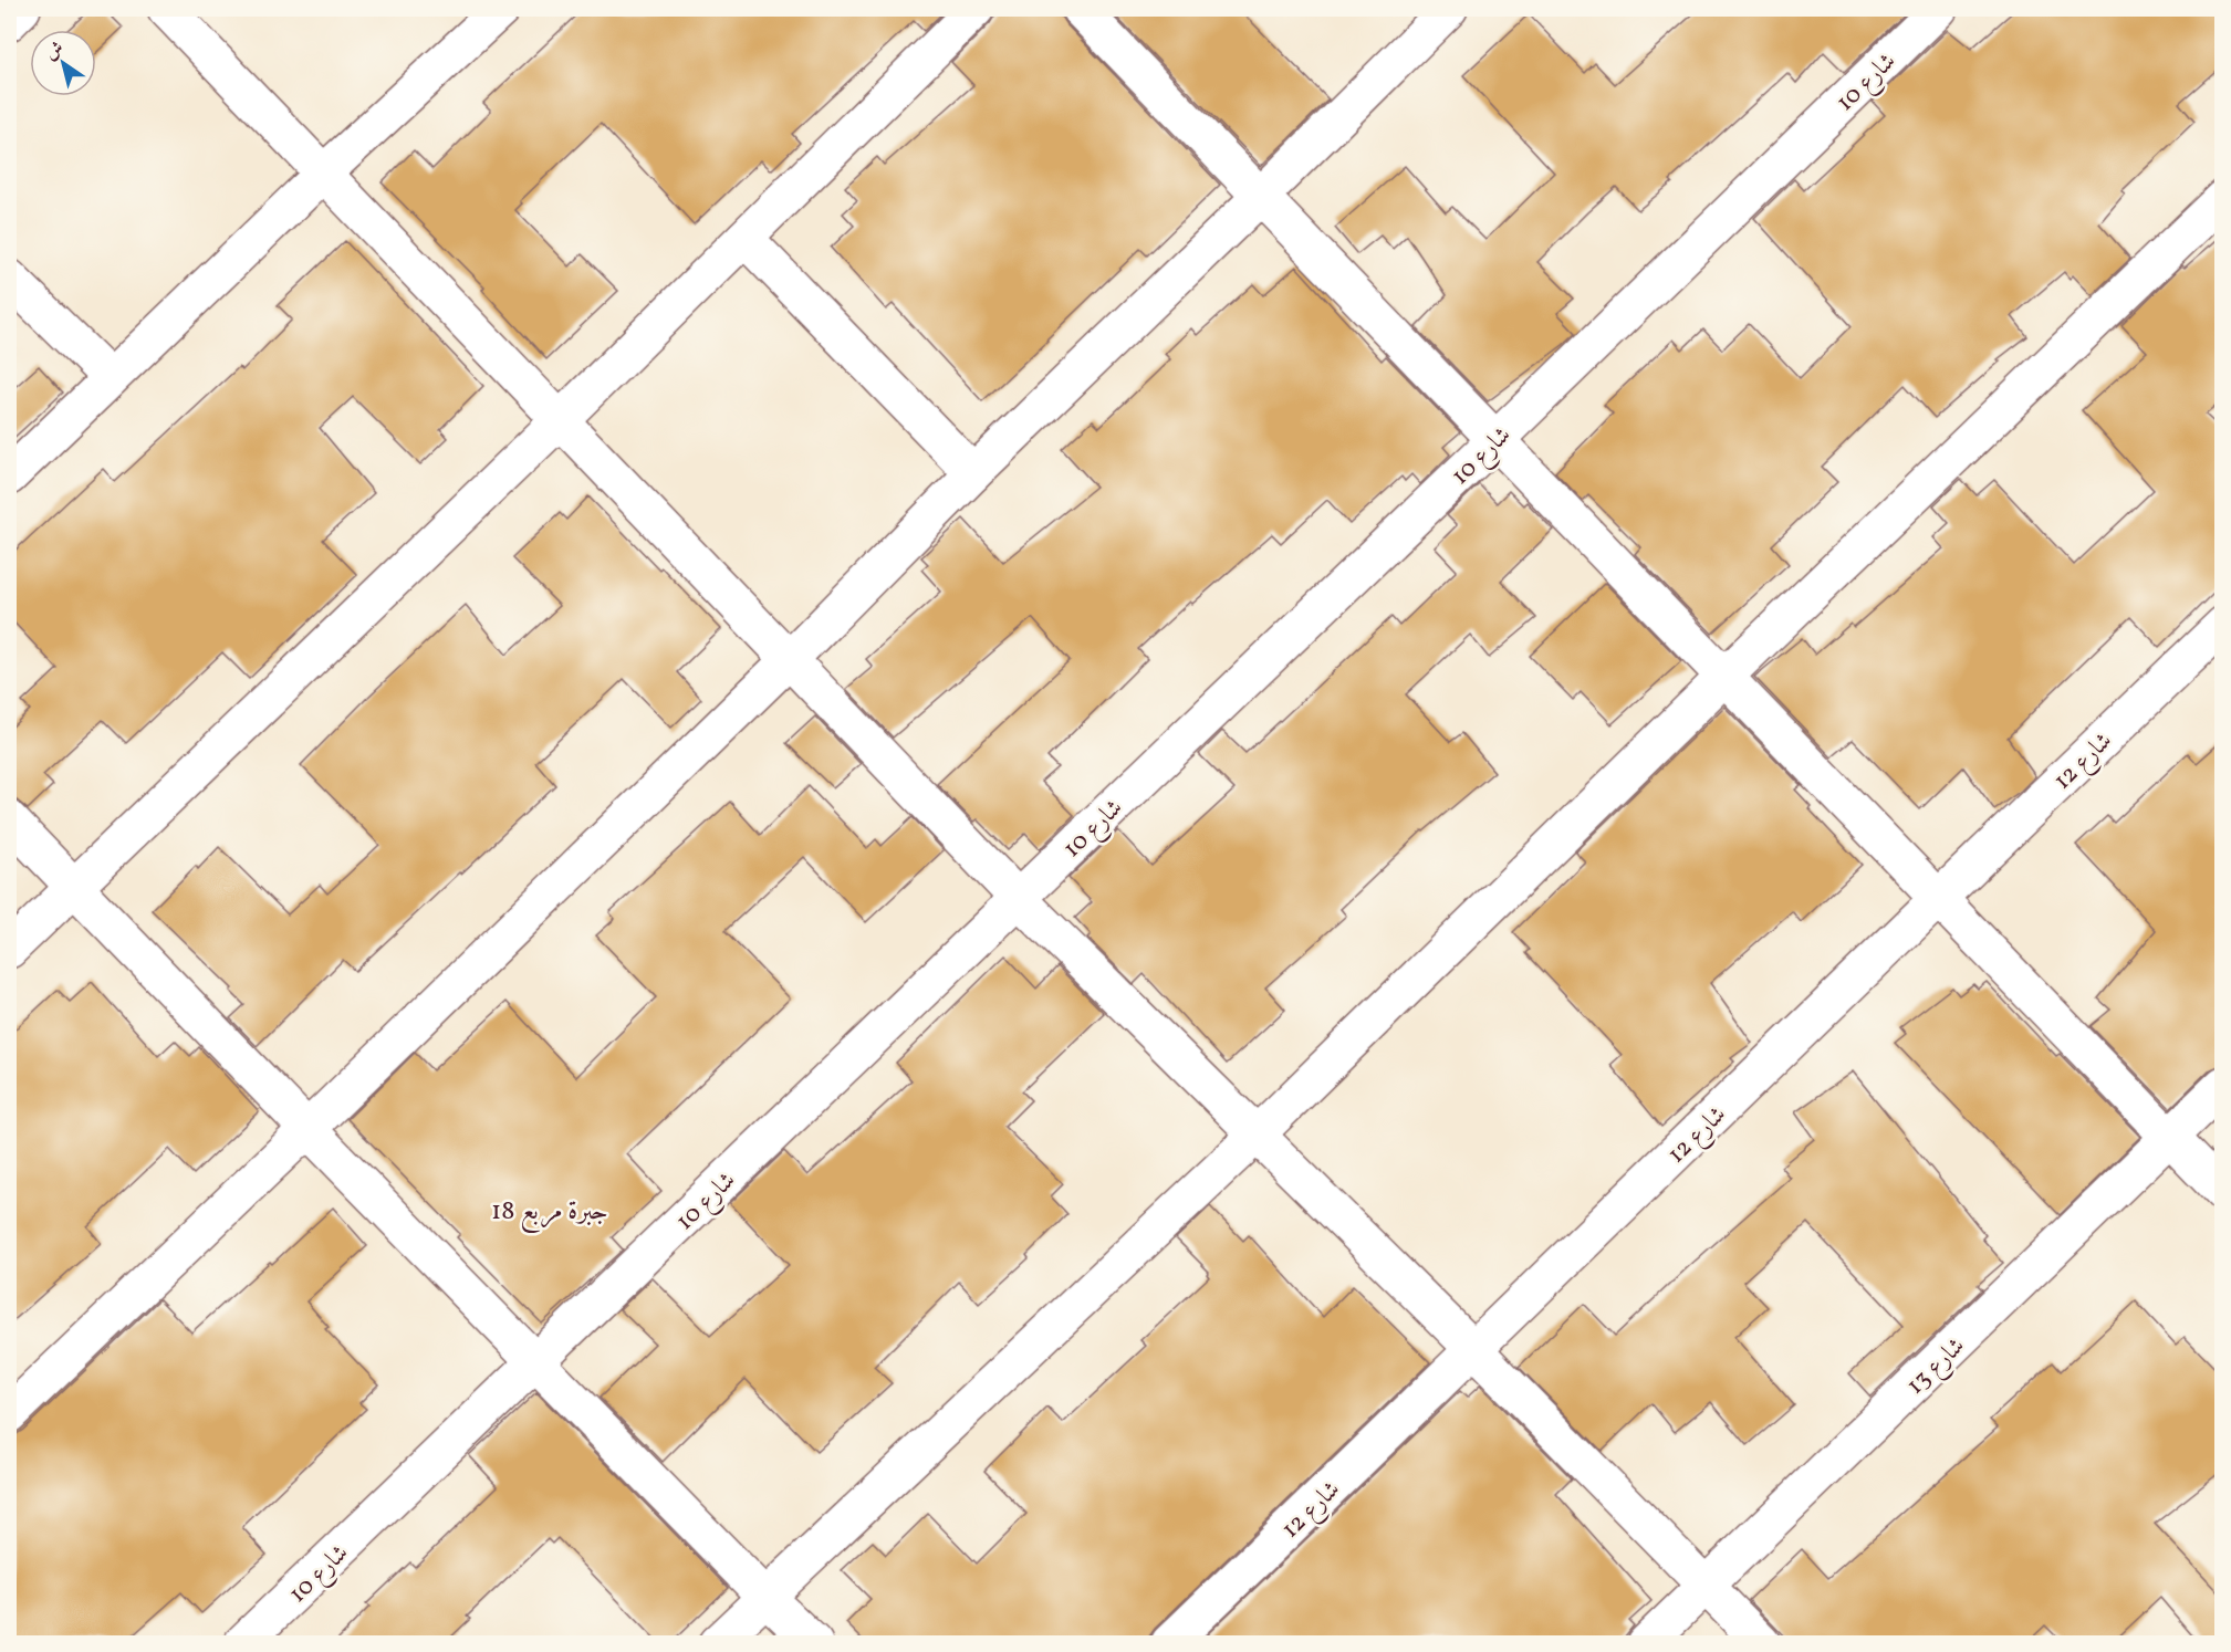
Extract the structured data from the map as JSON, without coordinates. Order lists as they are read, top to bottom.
{
  "streets": {
    "street": ["شارع 10", "شارع 12", "شارع 13"]
  },
  "districts": ["جبرة مربع 18"],
  "north": "top left"
}
